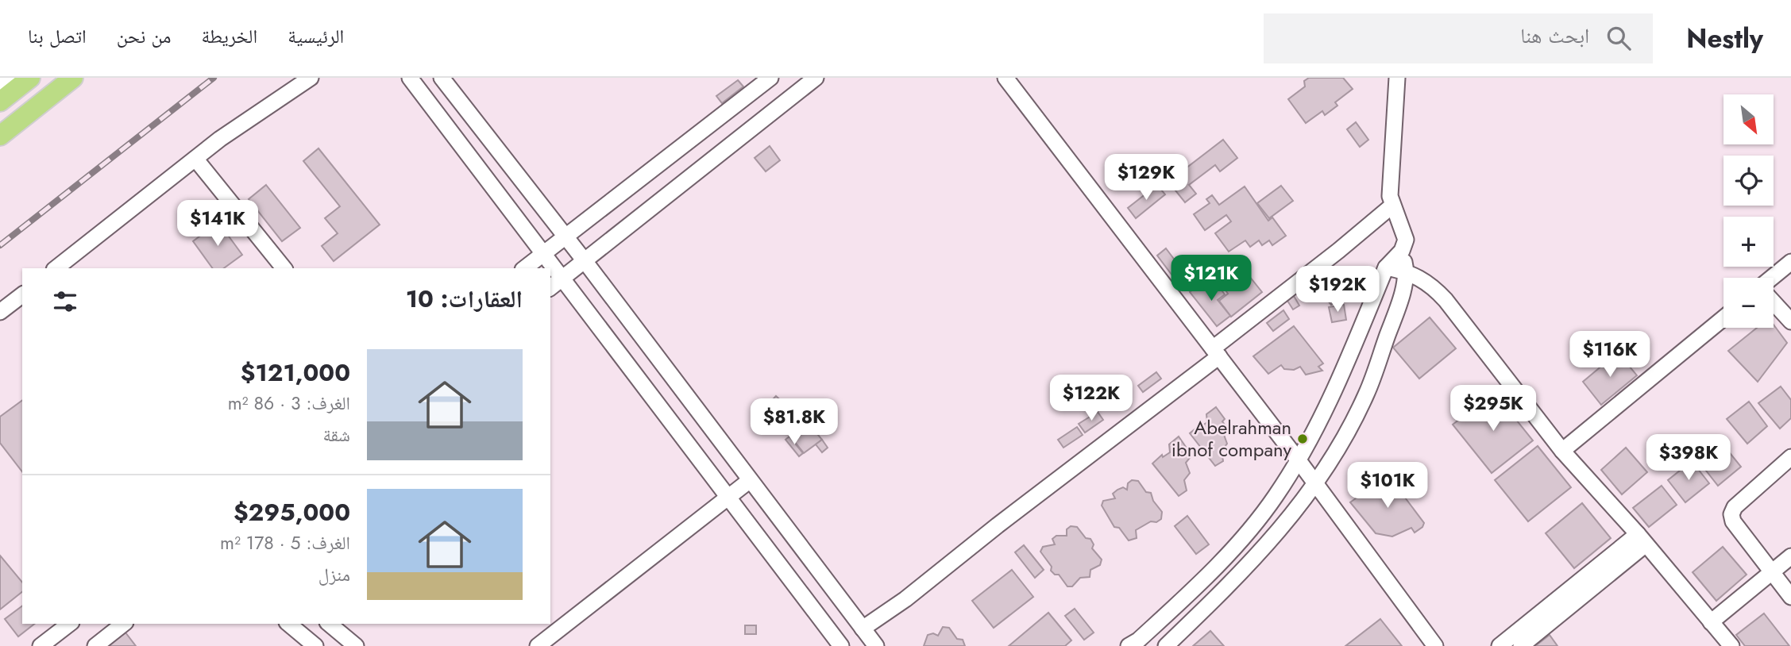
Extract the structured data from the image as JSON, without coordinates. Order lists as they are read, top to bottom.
{
  "places": ["Abelrahman ibnof company"],
  "north": "bottom right",
  "page": {
    "header": "Nestly",
    "search": "ابحث هنا",
    "nav": [
      "الرئيسية",
      "الخريطة",
      "من نحن",
      "اتصل بنا"
    ],
    "map_buttons": ["+", "−"],
    "price": [
      "$129K",
      "$141K",
      "$121K",
      "$192K",
      "$116K",
      "$122K",
      "$295K",
      "$81.8K",
      "$398K",
      "$101K"
    ],
    "heading": "العقارات: 10",
    "list": [
      {
        "name": "$121,000",
        "note": "الغرف: 3 · 86 m² · شقة"
      },
      {
        "name": "$295,000",
        "note": "الغرف: 5 · 178 m² · منزل"
      }
    ]
  }
}
